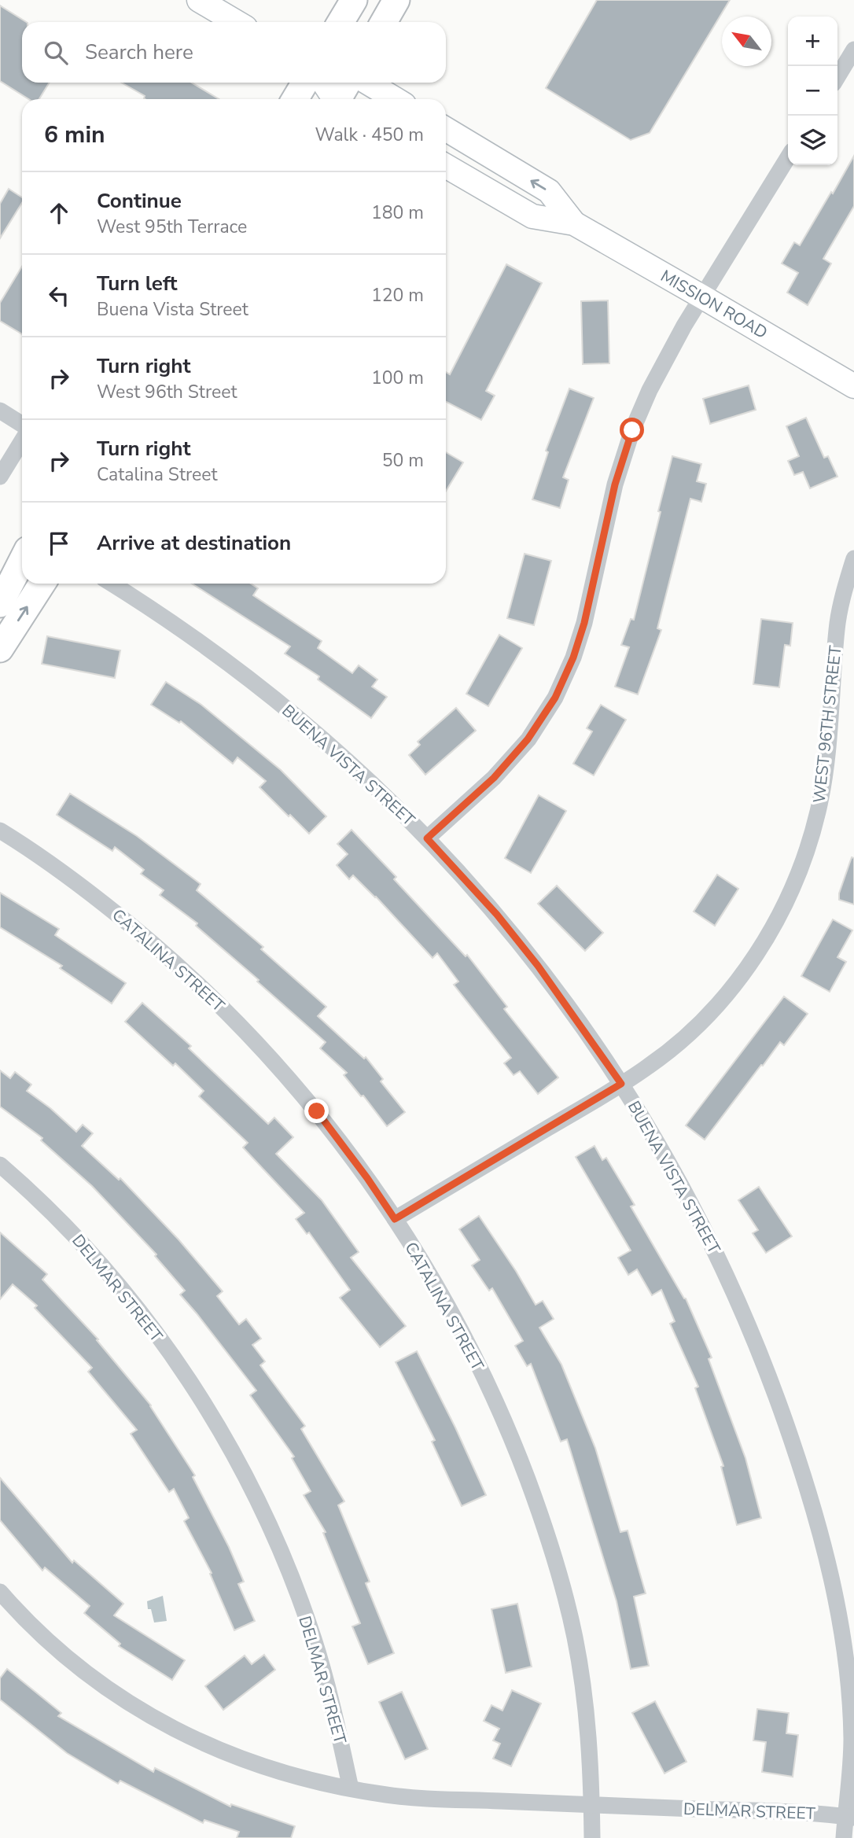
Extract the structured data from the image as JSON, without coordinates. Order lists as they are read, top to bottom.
{
  "streets": {
    "main road": ["MISSION ROAD"],
    "street": [
      "WEST 96TH STREET",
      "BUENA VISTA STREET",
      "CATALINA STREET",
      "DELMAR STREET"
    ]
  },
  "crossings": [
    ["WEST 96TH STREET", "BUENA VISTA STREET"],
    ["WEST 96TH STREET", "CATALINA STREET"],
    ["BUENA VISTA STREET", "DELMAR STREET"],
    ["CATALINA STREET", "DELMAR STREET"]
  ],
  "north": "top left",
  "page": {
    "map_buttons": ["+", "−"],
    "search": "Search here",
    "heading": ["6 min", "Walk · 450 m"],
    "list": [
      ["Continue", "West 95th Terrace", "180 m"],
      ["Turn left", "Buena Vista Street", "120 m"],
      ["Turn right", "West 96th Street", "100 m"],
      ["Turn right", "Catalina Street", "50 m"],
      "Arrive at destination"
    ]
  }
}
